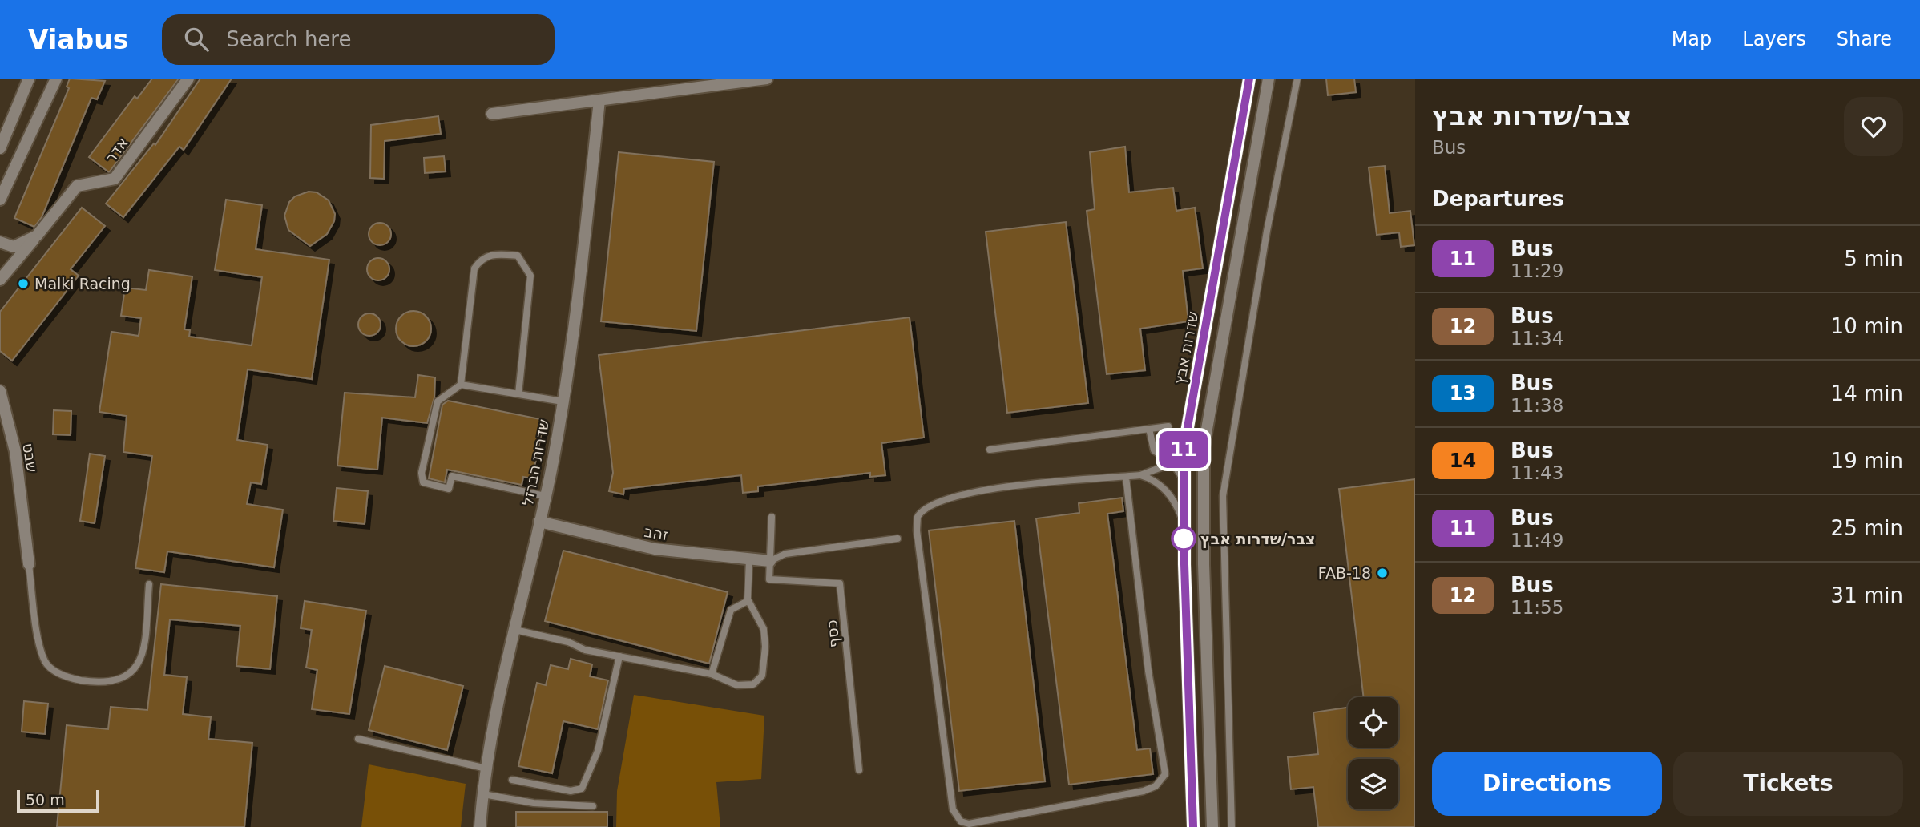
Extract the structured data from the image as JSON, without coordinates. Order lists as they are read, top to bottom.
{
  "streets": {
    "street": [
      "אדר",
      "שדרות אבץ",
      "שבט",
      "שדרות הברזל",
      "זהב"
    ],
    "lane": ["כסף"]
  },
  "crossings": [
    ["שדרות הברזל", "זהב"],
    ["זהב", "כסף"]
  ],
  "places": ["Malki Racing", "צבר/שדרות אבץ", "FAB-18"],
  "lines": ["bus line 11"],
  "scale_bar": "50 m",
  "page": {
    "header": "Viabus",
    "search": "Search here",
    "nav": ["Map", "Layers", "Share"],
    "on_map": "11",
    "heading": [
      ["צבר/שדרות אבץ", "Bus"],
      "Departures"
    ],
    "list": [
      {
        "mark": "11",
        "name": "Bus",
        "note": "11:29",
        "value": "5 min"
      },
      {
        "mark": "12",
        "name": "Bus",
        "note": "11:34",
        "value": "10 min"
      },
      {
        "mark": "13",
        "name": "Bus",
        "note": "11:38",
        "value": "14 min"
      },
      {
        "mark": "14",
        "name": "Bus",
        "note": "11:43",
        "value": "19 min"
      },
      {
        "mark": "11",
        "name": "Bus",
        "note": "11:49",
        "value": "25 min"
      },
      {
        "mark": "12",
        "name": "Bus",
        "note": "11:55",
        "value": "31 min"
      }
    ],
    "buttons": ["Directions", "Tickets"],
    "scale": "50 m"
  }
}
